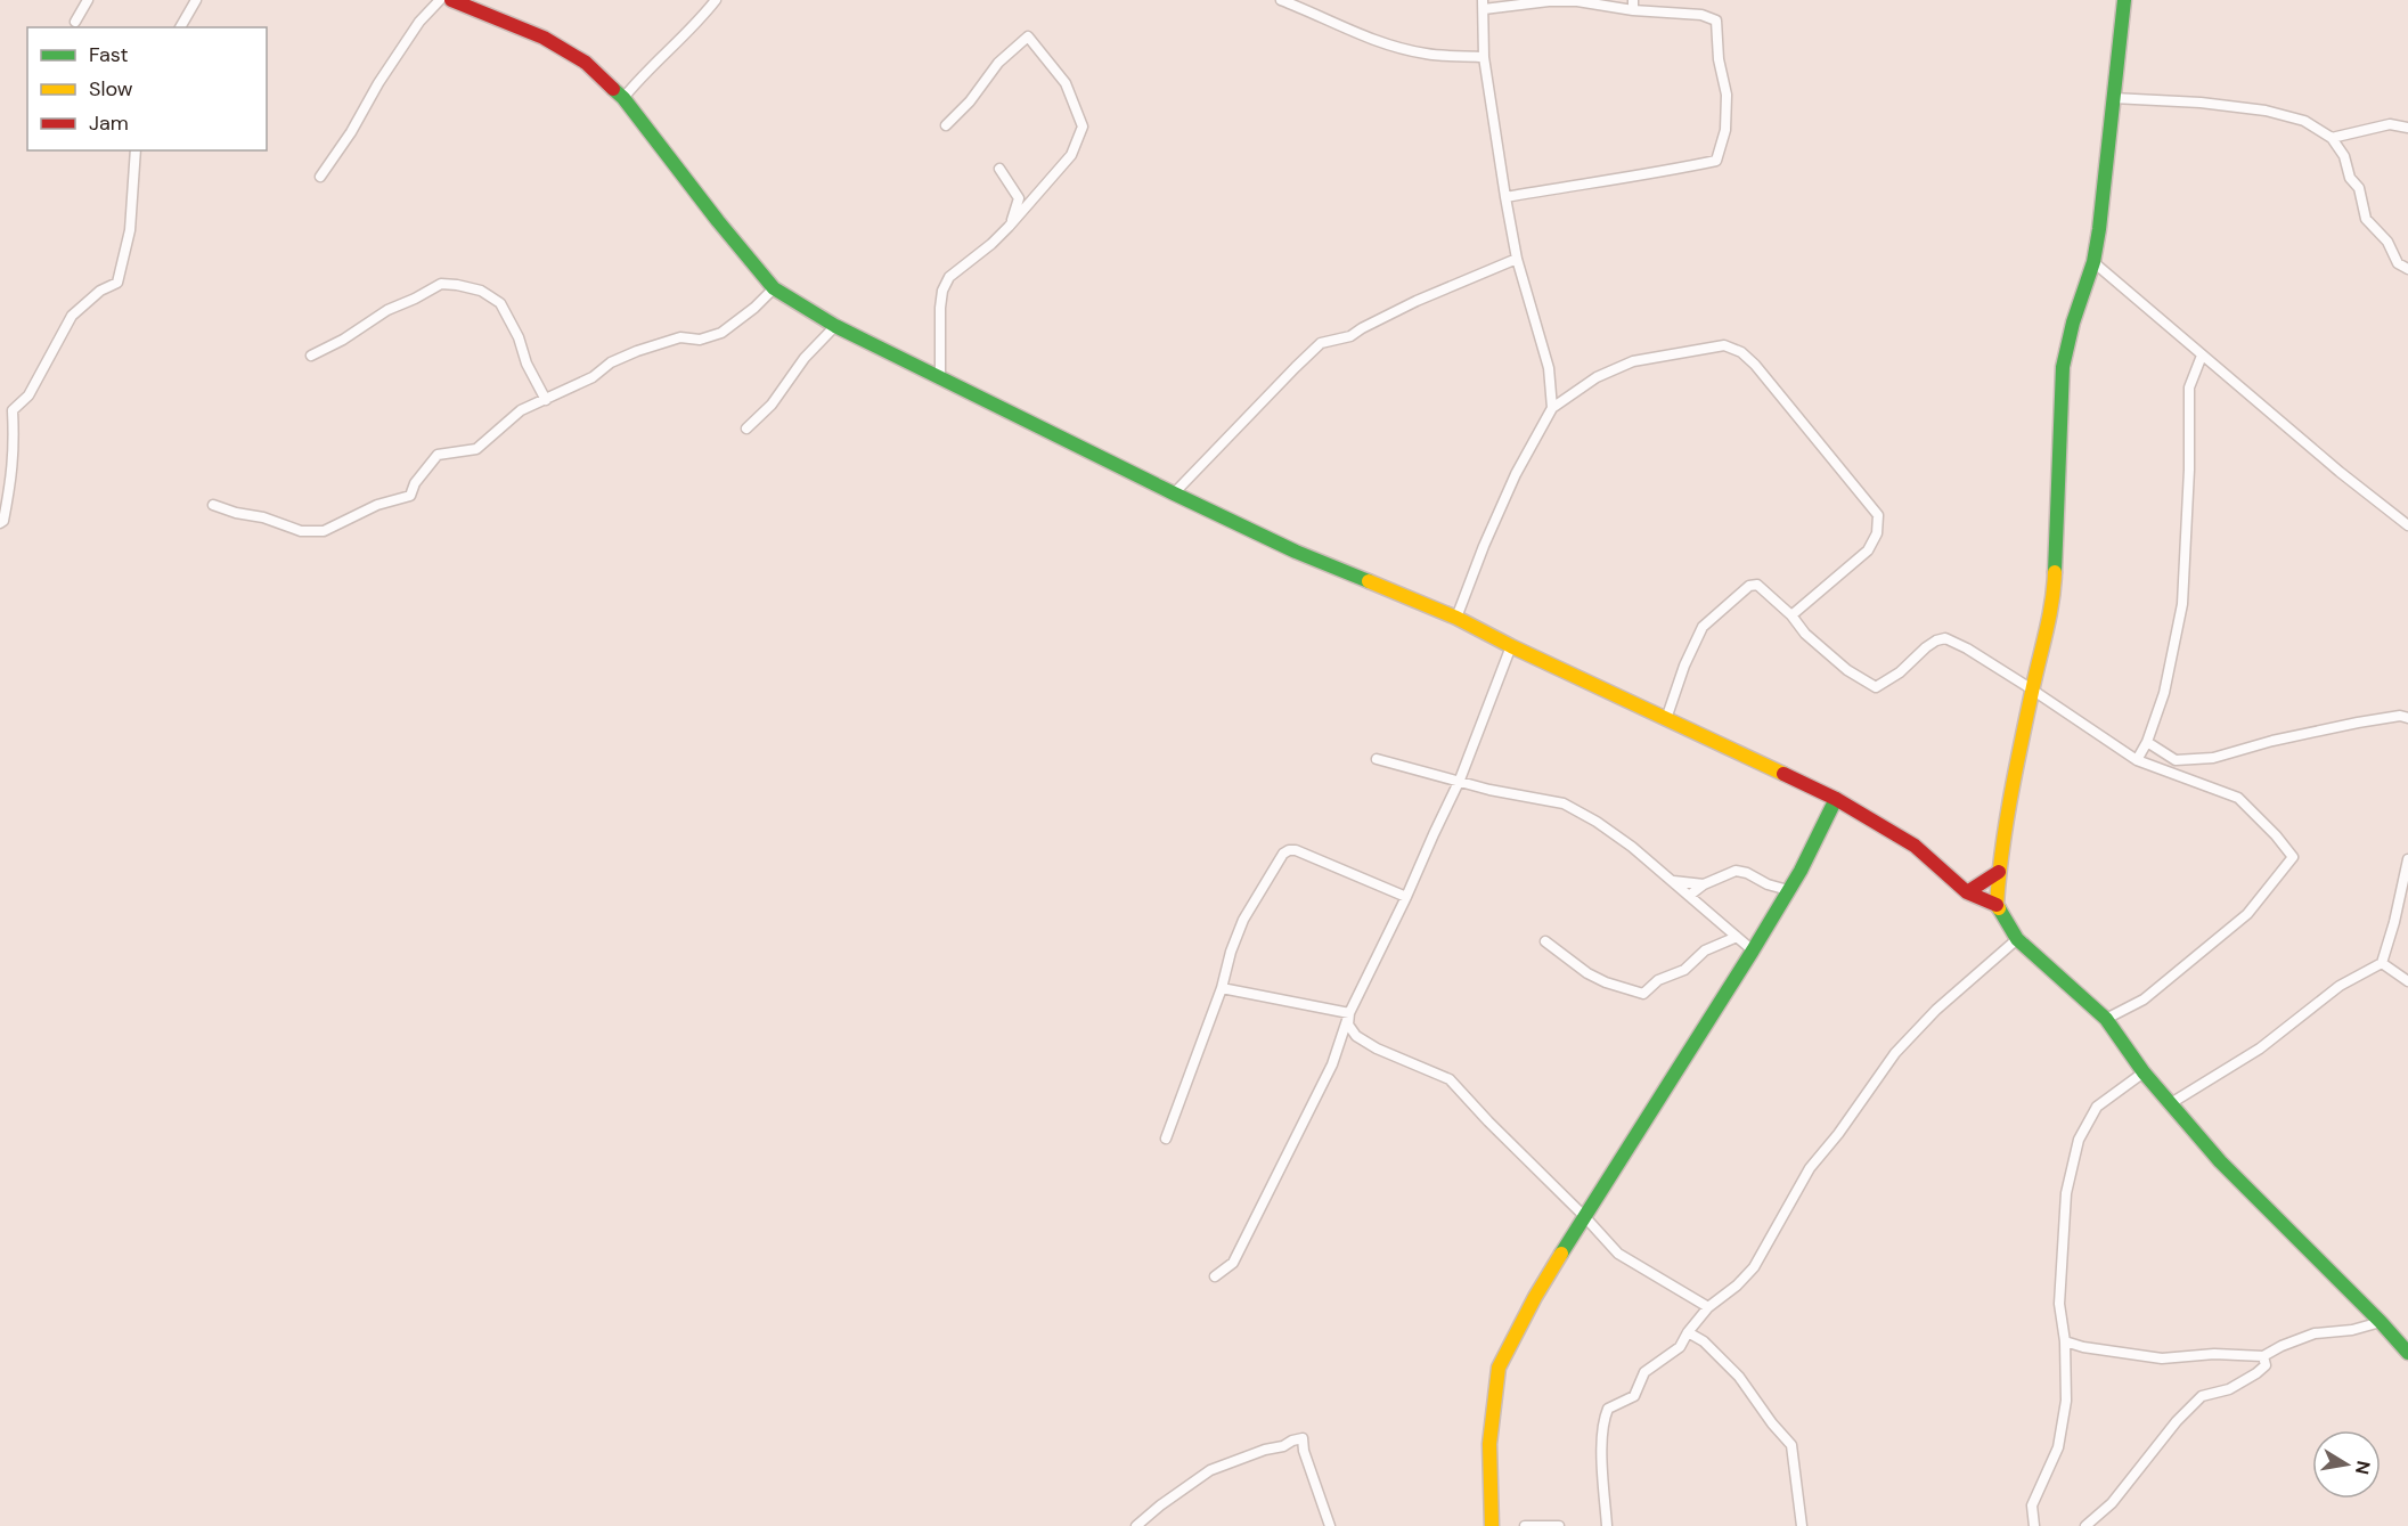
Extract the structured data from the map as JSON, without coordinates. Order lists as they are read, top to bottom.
{
  "legend": ["Fast", "Slow", "Jam"],
  "north": "right"
}
